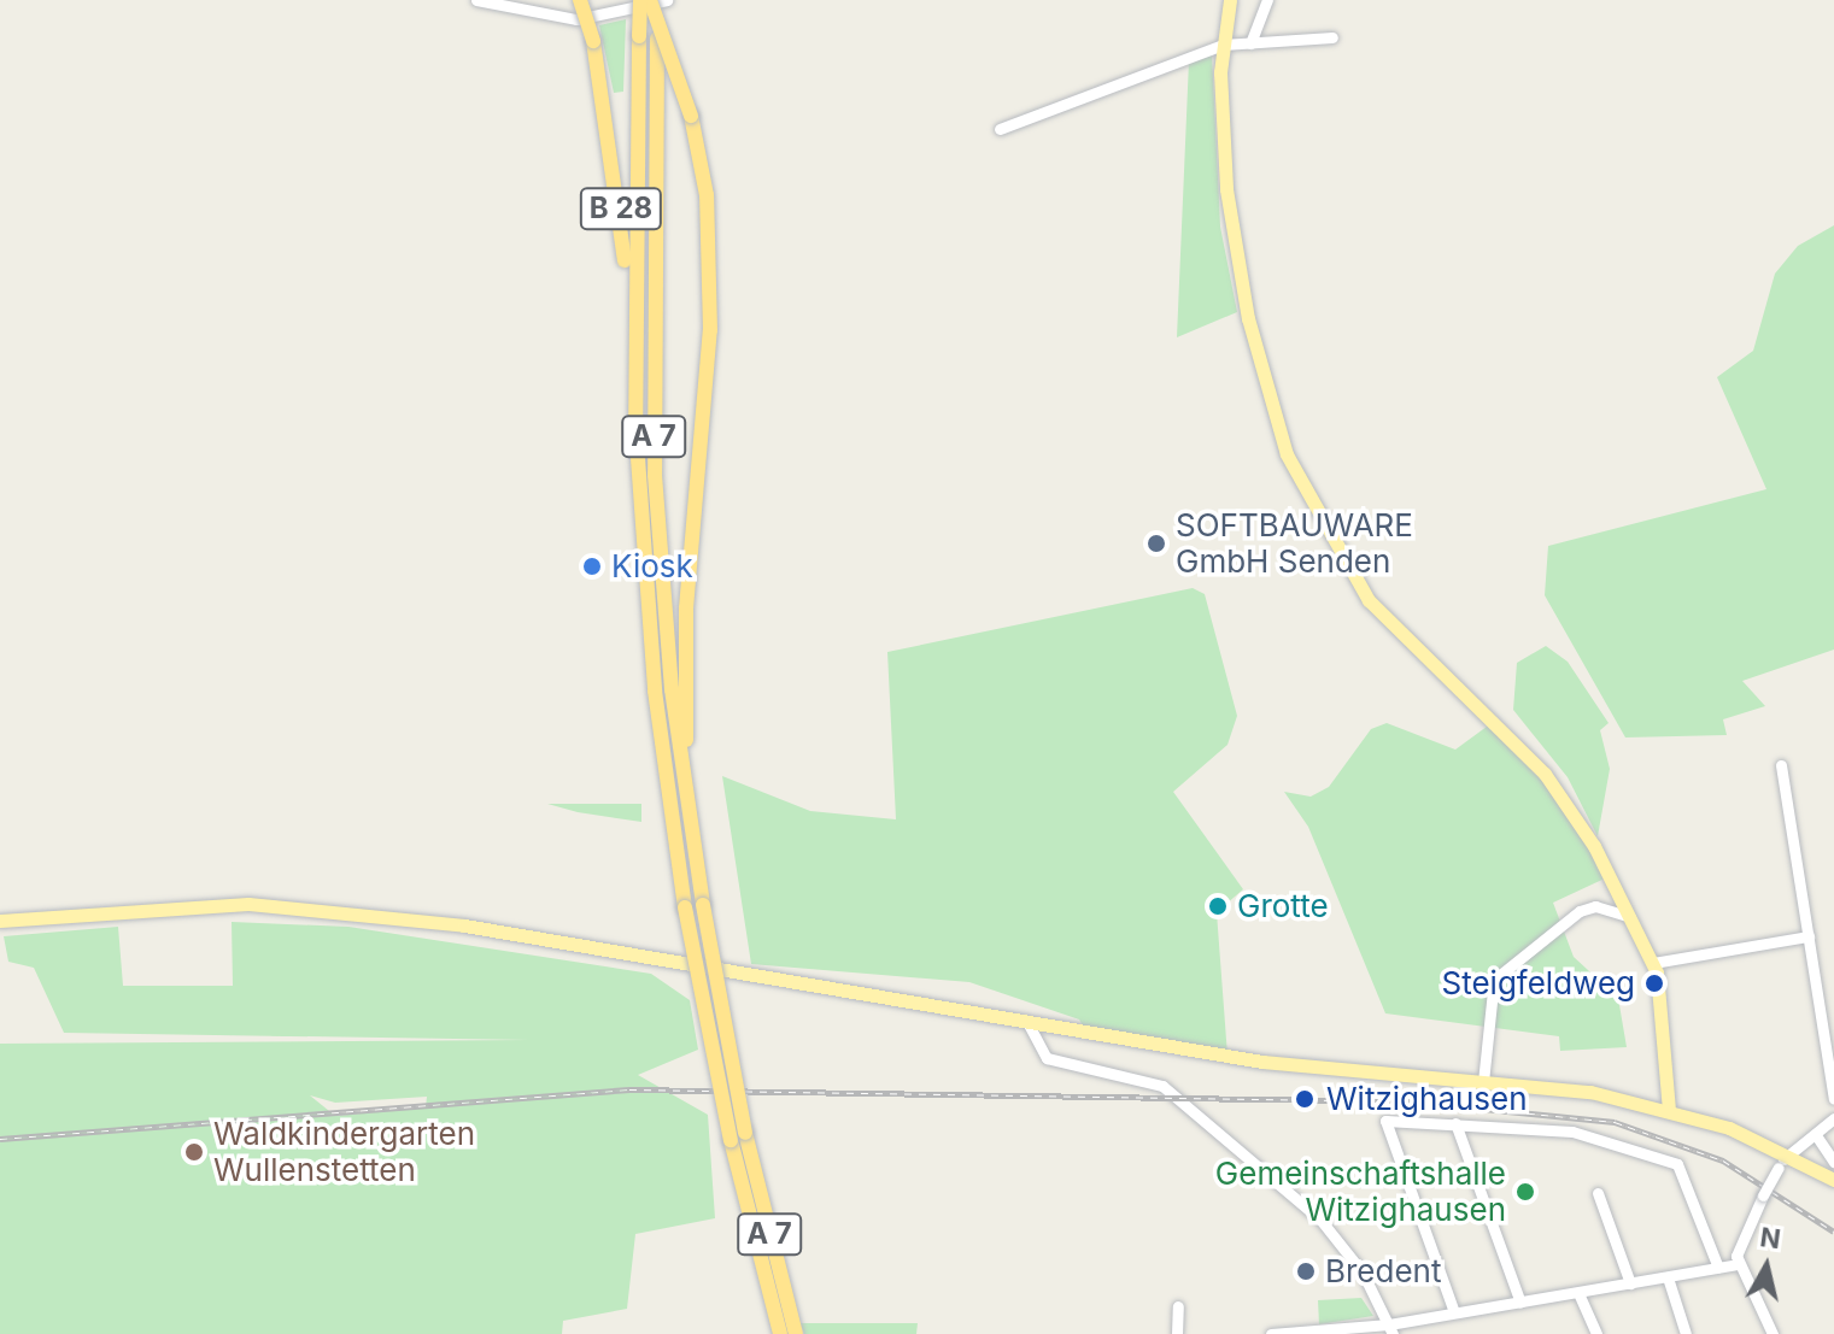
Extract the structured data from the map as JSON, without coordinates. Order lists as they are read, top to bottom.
{
  "streets": {
    "highway": ["B 28", "A 7"]
  },
  "crossings": [
    ["B 28", "A 7"]
  ],
  "places": [
    "SOFTBAUWARE GmbH Senden",
    "Kiosk",
    "Grotte",
    "Steigfeldweg",
    "Witzighausen",
    "Waldkindergarten Wullenstetten",
    "Gemeinschaftshalle Witzighausen",
    "Bredent"
  ],
  "north": "top"
}
